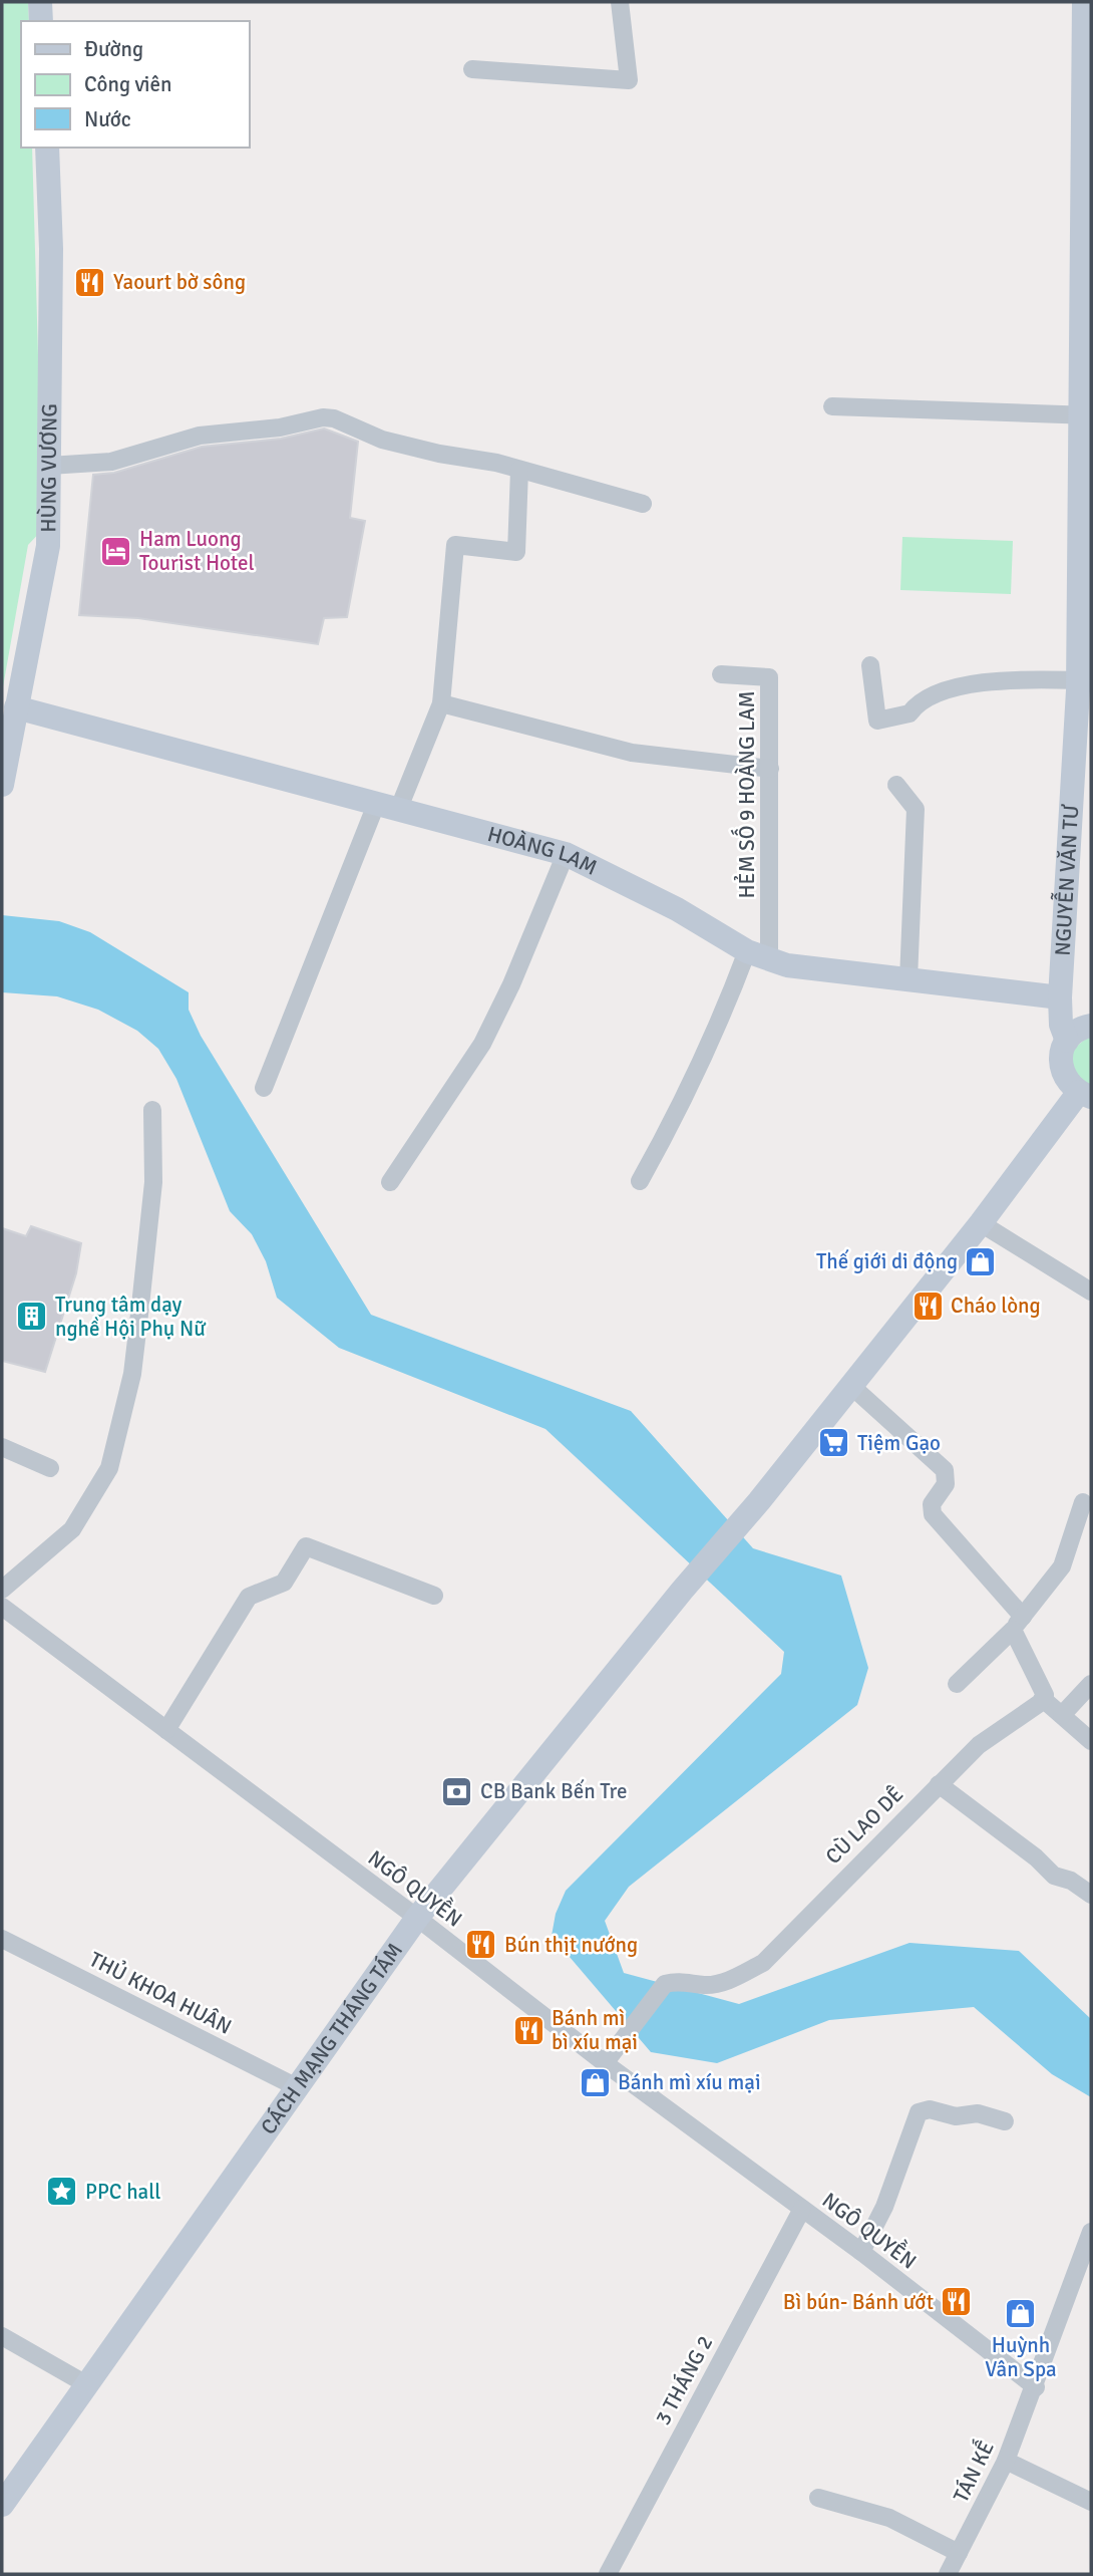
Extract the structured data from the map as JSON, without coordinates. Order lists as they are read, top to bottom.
{
  "streets": {
    "main road": [
      "HÙNG VƯƠNG",
      "HOÀNG LAM",
      "NGUYỄN VĂN TƯ",
      "CÁCH MẠNG THÁNG TÁM"
    ],
    "street": [
      "HẺM SỐ 9 HOÀNG LAM",
      "CÙ LAO DÊ",
      "NGÔ QUYỀN",
      "THỦ KHOA HUÂN",
      "3 THÁNG 2",
      "TÁN KẾ"
    ]
  },
  "crossings": [
    ["HÙNG VƯƠNG", "HOÀNG LAM"],
    ["HẺM SỐ 9 HOÀNG LAM", "HOÀNG LAM"],
    ["HOÀNG LAM", "NGUYỄN VĂN TƯ"],
    ["CÙ LAO DÊ", "NGÔ QUYỀN"],
    ["NGÔ QUYỀN", "CÁCH MẠNG THÁNG TÁM"],
    ["NGÔ QUYỀN", "3 THÁNG 2"],
    ["NGÔ QUYỀN", "TÁN KẾ"],
    ["THỦ KHOA HUÂN", "CÁCH MẠNG THÁNG TÁM"]
  ],
  "places": {
    "restaurant": [
      "Yaourt bờ sông",
      "Cháo lòng",
      "Bún thịt nướng",
      "Bánh mì bì xíu mại",
      "Bì bún- Bánh ướt"
    ],
    "hotel": ["Ham Luong Tourist Hotel"],
    "shop": ["Thế giới di động", "Bánh mì xíu mại", "Huỳnh Vân Spa"],
    "building": ["Trung tâm dạy nghề Hội Phụ Nữ"],
    "supermarket": ["Tiệm Gạo"],
    "bank": ["CB Bank Bến Tre"],
    "place": ["PPC hall"]
  },
  "legend": ["Đường", "Công viên", "Nước"]
}
